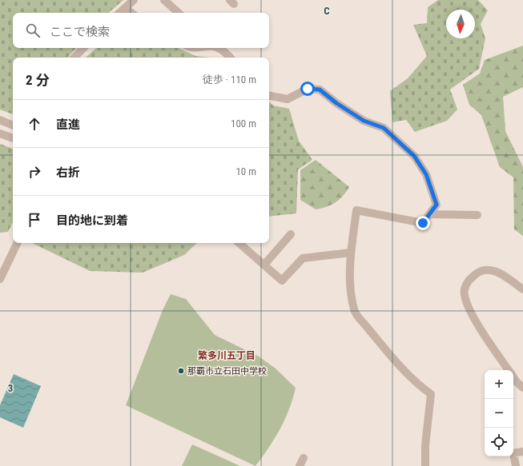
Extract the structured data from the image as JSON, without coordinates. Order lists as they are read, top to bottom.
{
  "districts": ["繁多川五丁目"],
  "places": ["那覇市立石田中学校"],
  "north": "bottom",
  "page": {
    "search": "ここで検索",
    "heading": ["2 分", "徒歩 · 110 m"],
    "list": [
      ["直進", "100 m"],
      ["右折", "10 m"],
      "目的地に到着"
    ],
    "map_buttons": ["+", "−"]
  },
  "grid": {
    "columns": ["C"],
    "rows": ["3"]
  }
}
